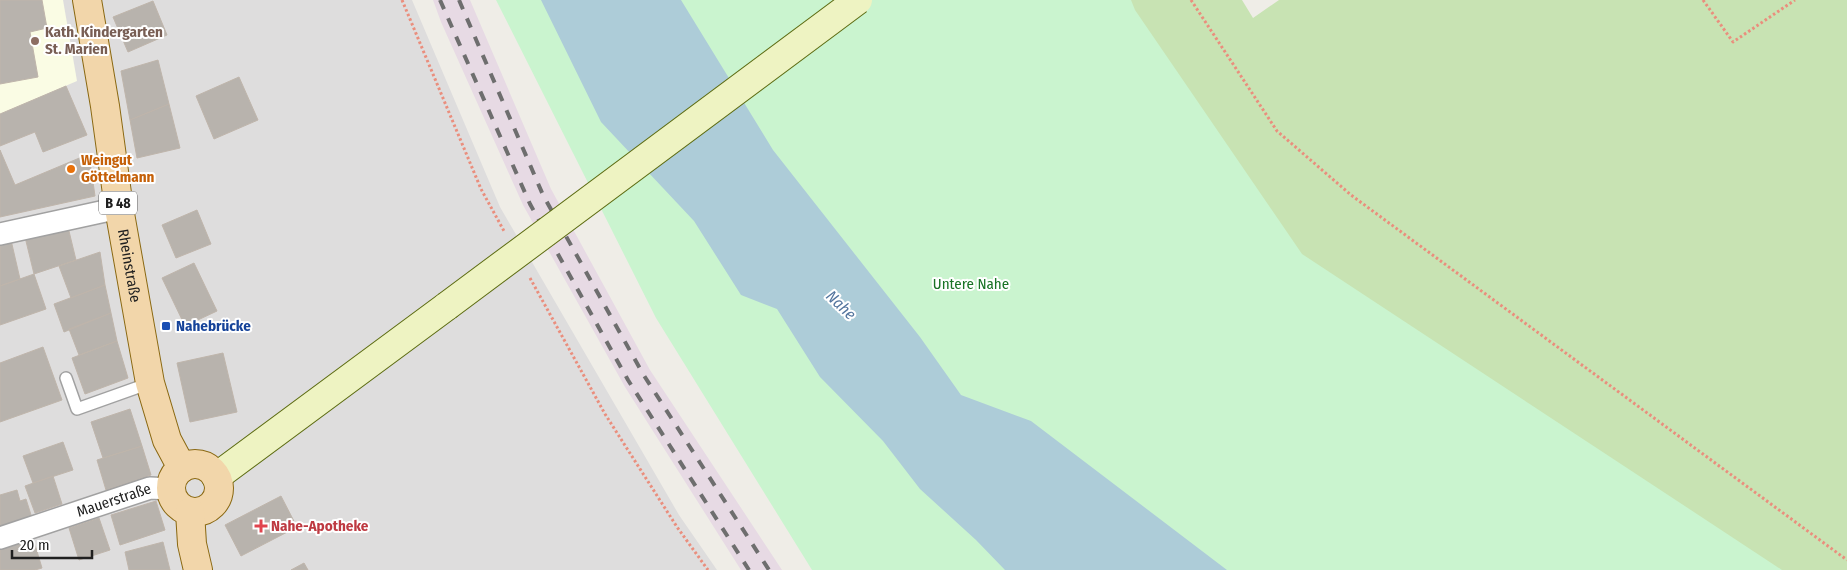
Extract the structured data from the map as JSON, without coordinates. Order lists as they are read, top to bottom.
{
  "streets": {
    "main road": ["B 48", "Rheinstraße"],
    "street": ["Mauerstraße"]
  },
  "crossings": [
    ["Rheinstraße", "Mauerstraße"]
  ],
  "water": ["Nahe"],
  "parks": ["Untere Nahe"],
  "places": {
    "other": ["Kath. Kindergarten St. Marien", "Weingut Göttelmann"],
    "transit": ["Nahebrücke"],
    "health": ["Nahe-Apotheke"]
  },
  "scale_bar": "20 m"
}
